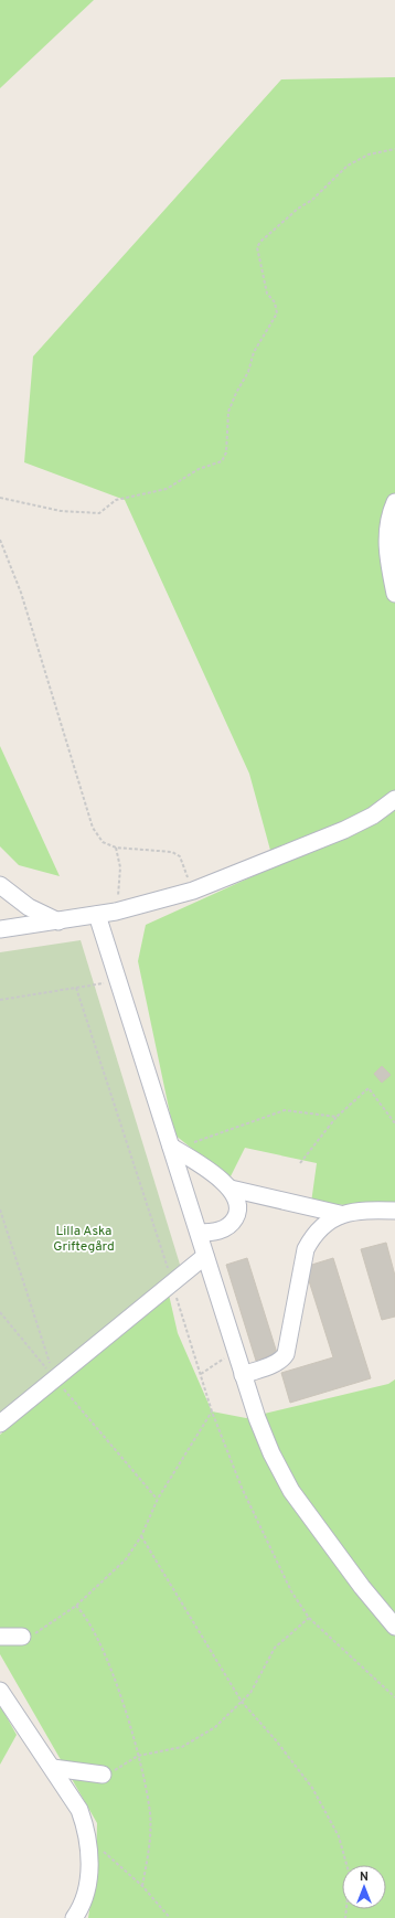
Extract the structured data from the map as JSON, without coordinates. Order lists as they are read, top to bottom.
{
  "parks": ["Lilla Aska Griftegård"],
  "north": "top"
}
